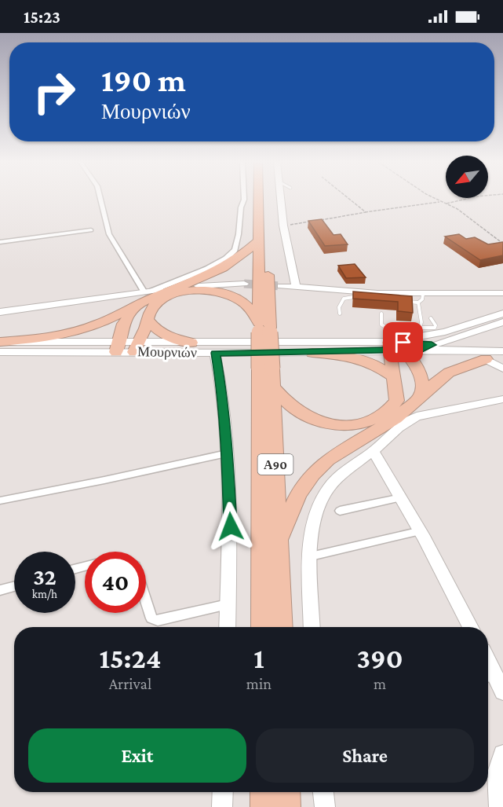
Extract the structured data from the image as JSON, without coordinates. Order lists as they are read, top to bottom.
{
  "streets": {
    "highway": ["Α90"],
    "street": ["Μουρνιών"]
  },
  "north": "bottom left",
  "page": {
    "status": "15:23",
    "turn": ["190 m", "Μουρνιών"],
    "speed": "32 km/h",
    "limit": "40",
    "eta": [
      "15:24",
      "Arrival",
      "1",
      "min",
      "390",
      "m"
    ],
    "buttons": ["Exit", "Share"]
  }
}
